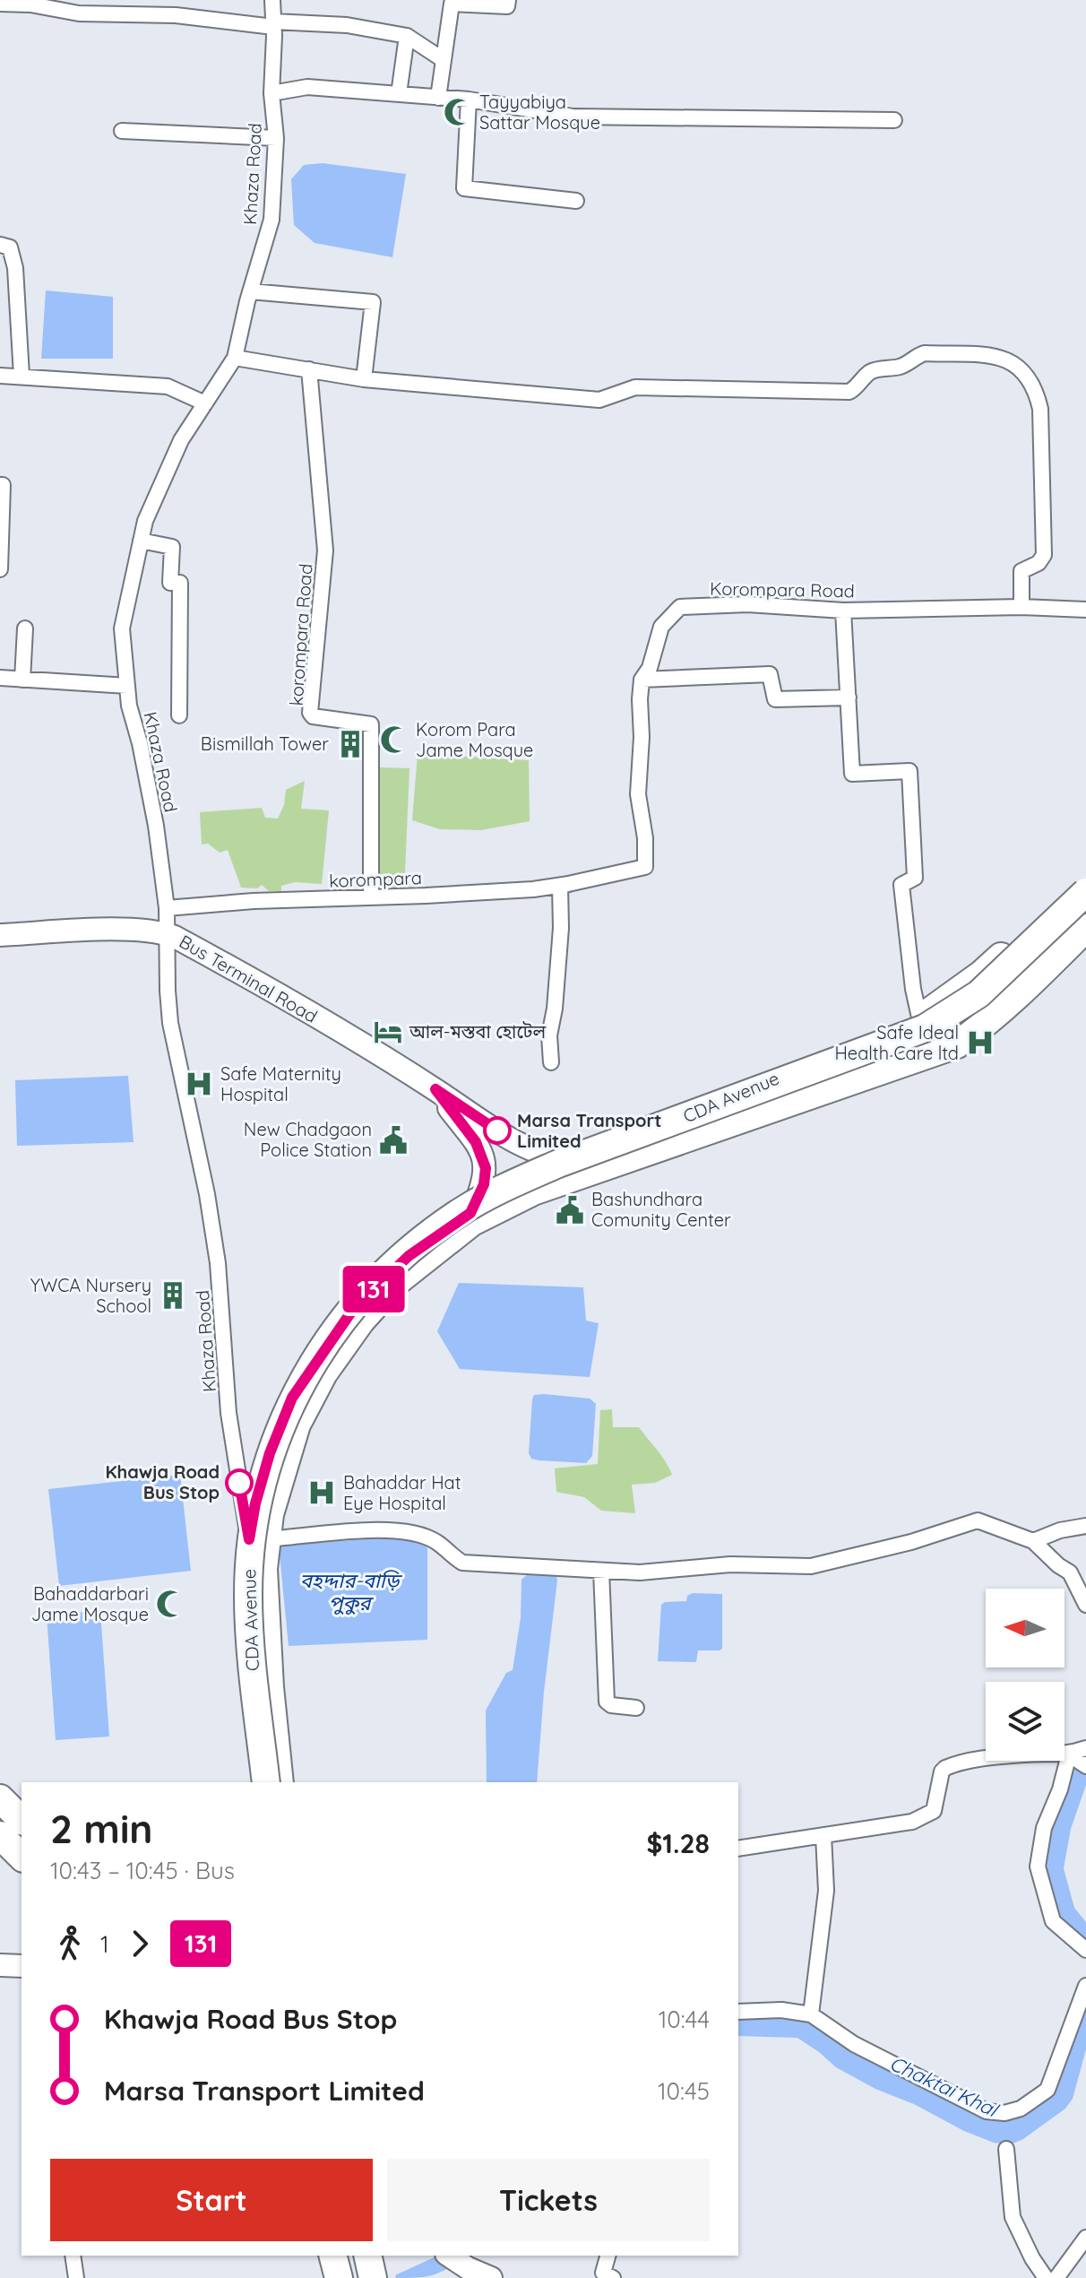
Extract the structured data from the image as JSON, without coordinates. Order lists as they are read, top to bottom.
{
  "streets": {
    "highway": ["CDA Avenue"],
    "main road": ["Bus Terminal Road"],
    "street": [
      "Khaza Road",
      "Korompara Road",
      "korompara Road",
      "korompara"
    ]
  },
  "crossings": [
    ["Khaza Road", "korompara"],
    ["Khaza Road", "Bus Terminal Road"],
    ["Khaza Road", "CDA Avenue"],
    ["Korompara Road", "korompara"],
    ["korompara Road", "korompara"],
    ["Bus Terminal Road", "CDA Avenue"]
  ],
  "water": ["বহদ্দার-বাড়ি পুকুর", "Chaktai Khal"],
  "places": {
    "mosque": ["Tayyabiya Sattar Mosque", "Korom Para Jame Mosque", "Bahaddarbari Jame Mosque"],
    "building": ["Bismillah Tower", "YWCA Nursery School"],
    "hotel": ["আল-মস্তবা হোটেল"],
    "hospital": ["Safe Ideal Health Care ltd", "Safe Maternity Hospital", "Bahaddar Hat Eye Hospital"],
    "other": ["Marsa Transport Limited", "Khawja Road Bus Stop"],
    "public building": ["New Chadgaon Police Station", "Bashundhara Comunity Center"]
  },
  "lines": ["bus line 131"],
  "north": "left",
  "page": {
    "on_map": "131",
    "heading": ["2 min", "10:43 – 10:45 · Bus", "$1.28"],
    "legs": ["1", "131"],
    "list": [
      {
        "name": "Khawja Road Bus Stop",
        "value": "10:44"
      },
      {
        "name": "Marsa Transport Limited",
        "value": "10:45"
      }
    ],
    "buttons": ["Start", "Tickets"]
  }
}
